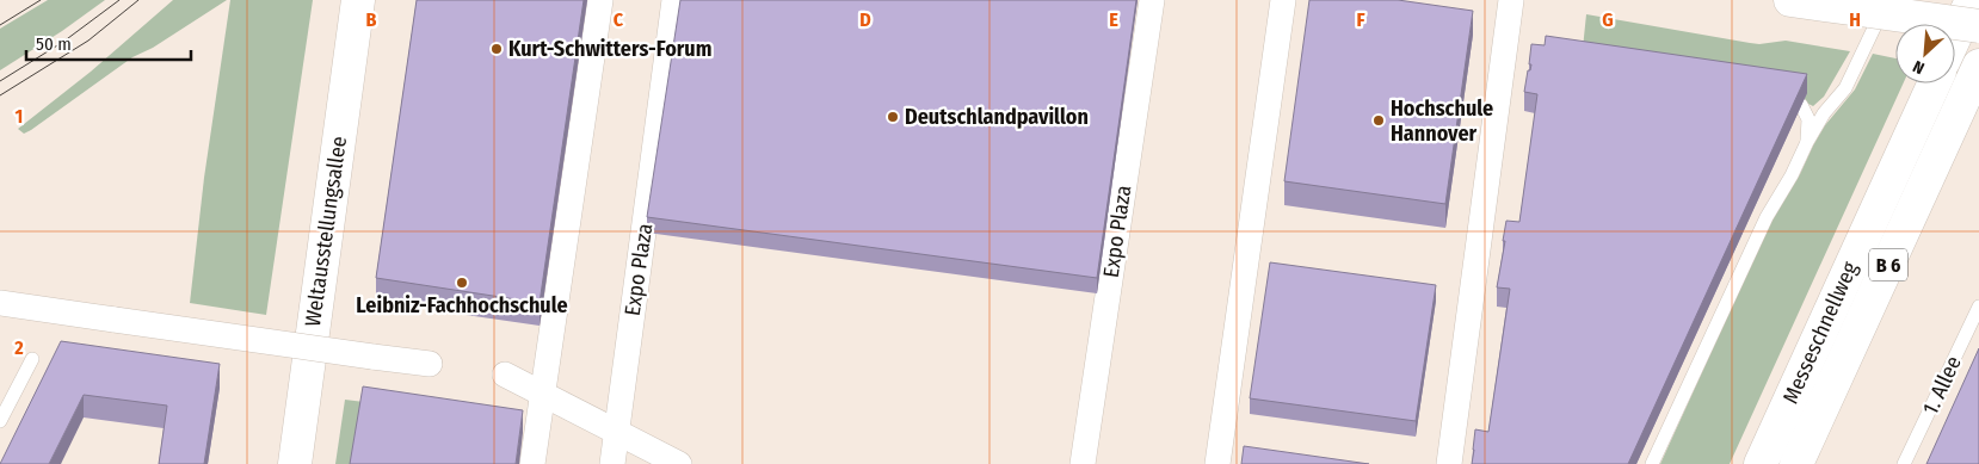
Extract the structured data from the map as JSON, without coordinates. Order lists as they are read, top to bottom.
{
  "streets": {
    "main road": ["Weltausstellungsallee", "B 6", "Messeschnellweg"],
    "street": ["Expo Plaza"],
    "lane": ["1. Allee"]
  },
  "places": [
    "Kurt-Schwitters-Forum",
    "Deutschlandpavillon",
    "Hochschule Hannover",
    "Leibniz-Fachhochschule"
  ],
  "scale_bar": "50 m",
  "north": "bottom left",
  "grid": {
    "columns": [
      "B",
      "C",
      "D",
      "E",
      "F",
      "G",
      "H"
    ],
    "rows": ["1", "2"]
  }
}
